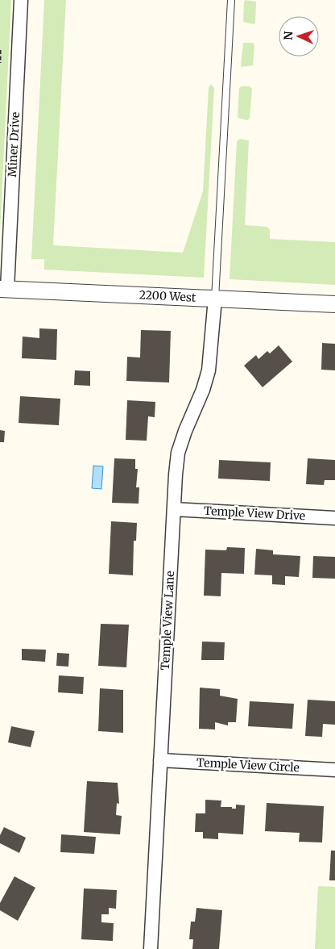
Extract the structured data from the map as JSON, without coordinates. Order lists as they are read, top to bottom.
{
  "streets": {
    "street": [
      "Miner Drive",
      "2200 West",
      "Temple View Drive",
      "Temple View Lane",
      "Temple View Circle"
    ]
  },
  "crossings": [
    ["Miner Drive", "2200 West"],
    ["2200 West", "Temple View Lane"],
    ["Temple View Drive", "Temple View Lane"],
    ["Temple View Lane", "Temple View Circle"]
  ],
  "north": "left"
}
